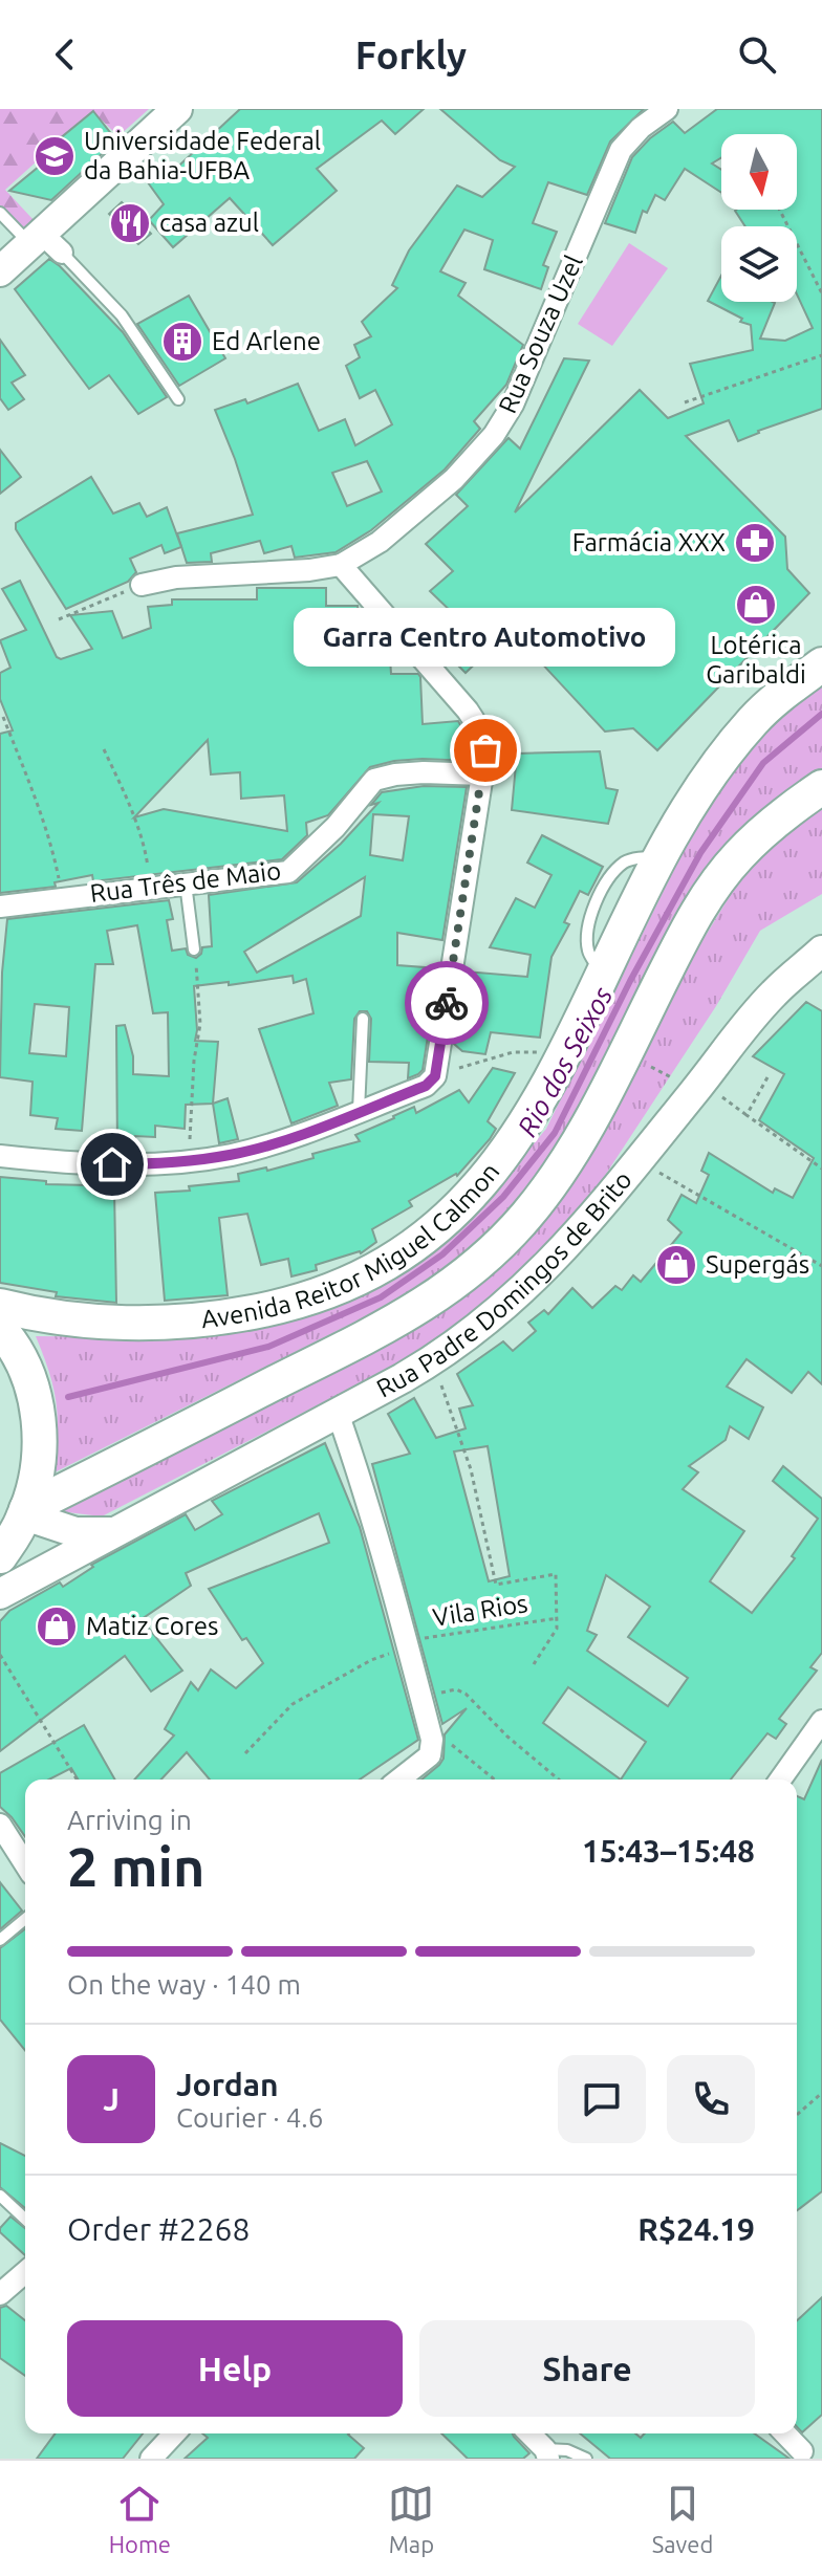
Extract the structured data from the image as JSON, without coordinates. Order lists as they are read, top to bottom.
{
  "streets": {
    "main road": ["Avenida Reitor Miguel Calmon", "Rua Padre Domingos de Brito"],
    "street": ["Rua Souza Uzel", "Rua Três de Maio"],
    "path": ["Vila Rios"]
  },
  "water": ["Rio dos Seixos"],
  "places": {
    "school or university": ["Universidade Federal da Bahia-UFBA"],
    "restaurant": ["casa azul"],
    "building": ["Ed Arlene"],
    "pharmacy": ["Farmácia XXX"],
    "shop": ["Lotérica Garibaldi", "Supergás", "Matiz Cores"],
    "other": ["Garra Centro Automotivo"]
  },
  "north": "bottom",
  "page": {
    "header": "Forkly",
    "bubble": "Garra Centro Automotivo",
    "heading": ["2 min", "Arriving in", "15:43–15:48"],
    "panel": [
      "Jordan",
      "Courier · 4.6",
      "Order #2268",
      "R$24.19"
    ],
    "bar": "On the way · 140 m",
    "round": "J",
    "buttons": ["Help", "Share"],
    "tabs": ["Home", "Map", "Saved"]
  }
}
